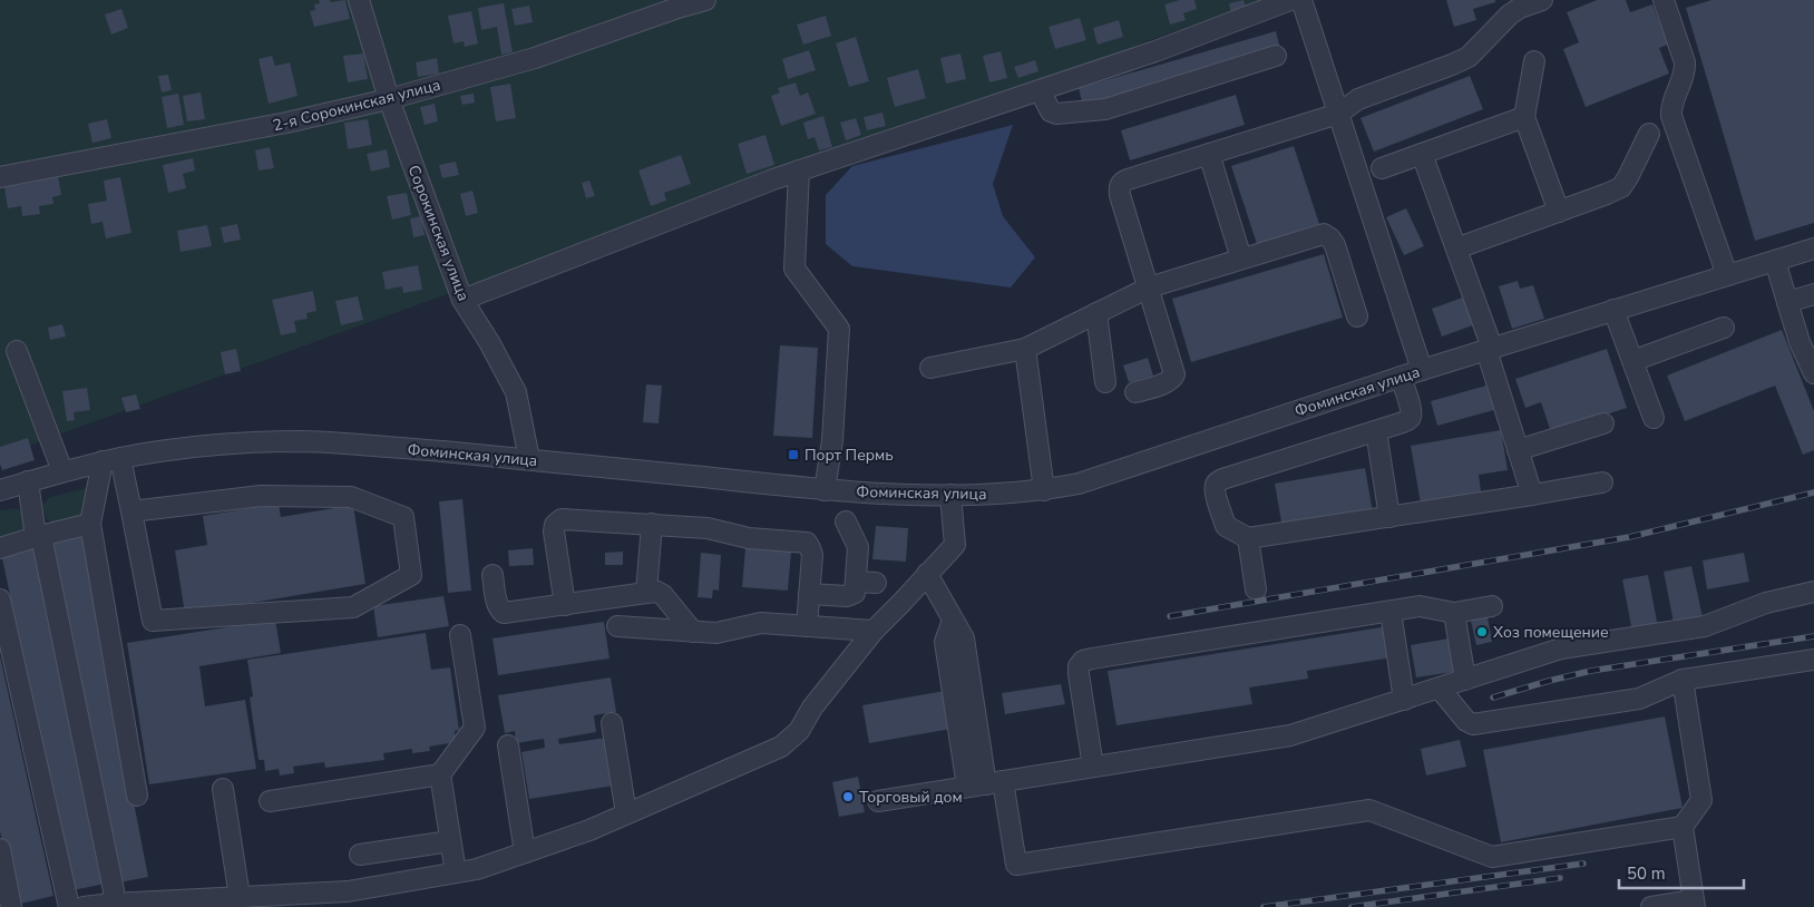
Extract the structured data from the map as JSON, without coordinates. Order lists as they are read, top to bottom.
{
  "streets": {
    "street": ["2-я Сорокинская улица", "Сорокинская улица", "Фоминская улица"]
  },
  "crossings": [
    ["2-я Сорокинская улица", "Сорокинская улица"],
    ["Сорокинская улица", "Фоминская улица"]
  ],
  "places": {
    "transit": ["Порт Пермь"],
    "other": ["Хоз помещение", "Торговый дом"]
  },
  "scale_bar": "50 m"
}
